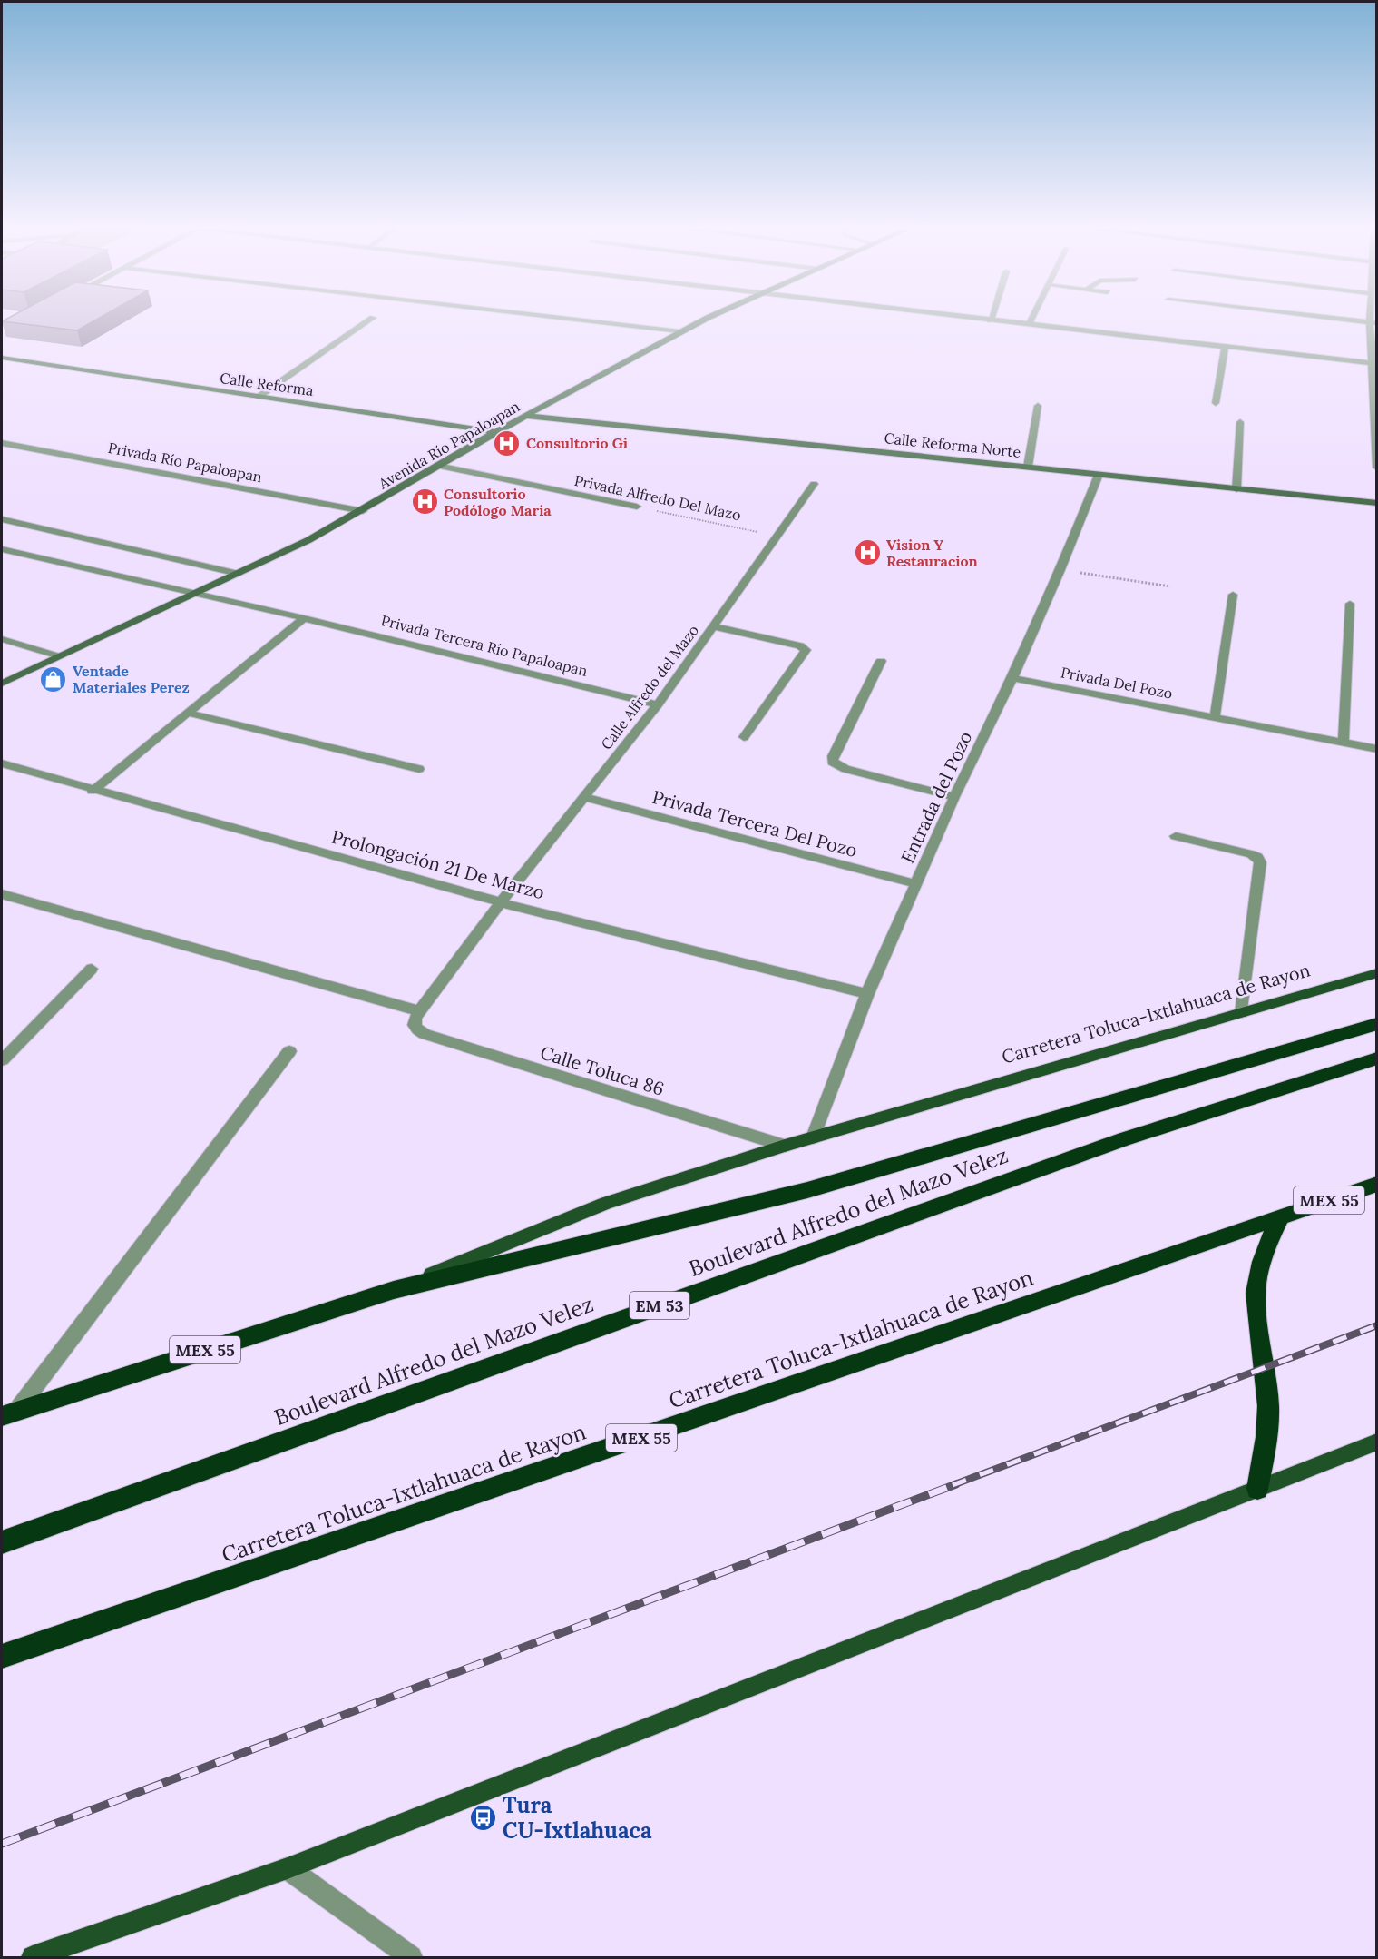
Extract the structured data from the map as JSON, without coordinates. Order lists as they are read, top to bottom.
{
  "streets": {
    "highway": [
      "Carretera Toluca-Ixtlahuaca de Rayon",
      "MEX 55",
      "Boulevard Alfredo del Mazo Velez",
      "EM 53"
    ],
    "main road": ["Calle Reforma", "Avenida Río Papaloapan", "Calle Reforma Norte"],
    "street": [
      "Privada Río Papaloapan",
      "Privada Alfredo Del Mazo",
      "Privada Tercera Río Papaloapan",
      "Privada Del Pozo",
      "Calle Alfredo del Mazo",
      "Entrada del Pozo",
      "Privada Tercera Del Pozo",
      "Prolongación 21 De Marzo",
      "Calle Toluca 86"
    ]
  },
  "crossings": [
    ["Calle Reforma", "Avenida Río Papaloapan"],
    ["Avenida Río Papaloapan", "Calle Reforma Norte"],
    ["Avenida Río Papaloapan", "Privada Río Papaloapan"],
    ["Avenida Río Papaloapan", "Privada Alfredo Del Mazo"],
    ["Avenida Río Papaloapan", "Privada Tercera Río Papaloapan"],
    ["Calle Reforma Norte", "Entrada del Pozo"],
    ["Privada Alfredo Del Mazo", "Calle Alfredo del Mazo"],
    ["Privada Tercera Río Papaloapan", "Calle Alfredo del Mazo"],
    ["Privada Del Pozo", "Entrada del Pozo"],
    ["Calle Alfredo del Mazo", "Privada Tercera Del Pozo"],
    ["Calle Alfredo del Mazo", "Prolongación 21 De Marzo"],
    ["Calle Alfredo del Mazo", "Calle Toluca 86"],
    ["Entrada del Pozo", "Privada Tercera Del Pozo"],
    ["Entrada del Pozo", "Prolongación 21 De Marzo"],
    ["Entrada del Pozo", "Carretera Toluca-Ixtlahuaca de Rayon"],
    ["Carretera Toluca-Ixtlahuaca de Rayon", "Calle Toluca 86"]
  ],
  "places": {
    "hospital": ["Consultorio Gi", "Consultorio Podólogo Maria", "Vision Y Restauracion"],
    "shop": ["Ventade Materiales Perez"],
    "bus stop": ["Tura CU-Ixtlahuaca"]
  }
}
